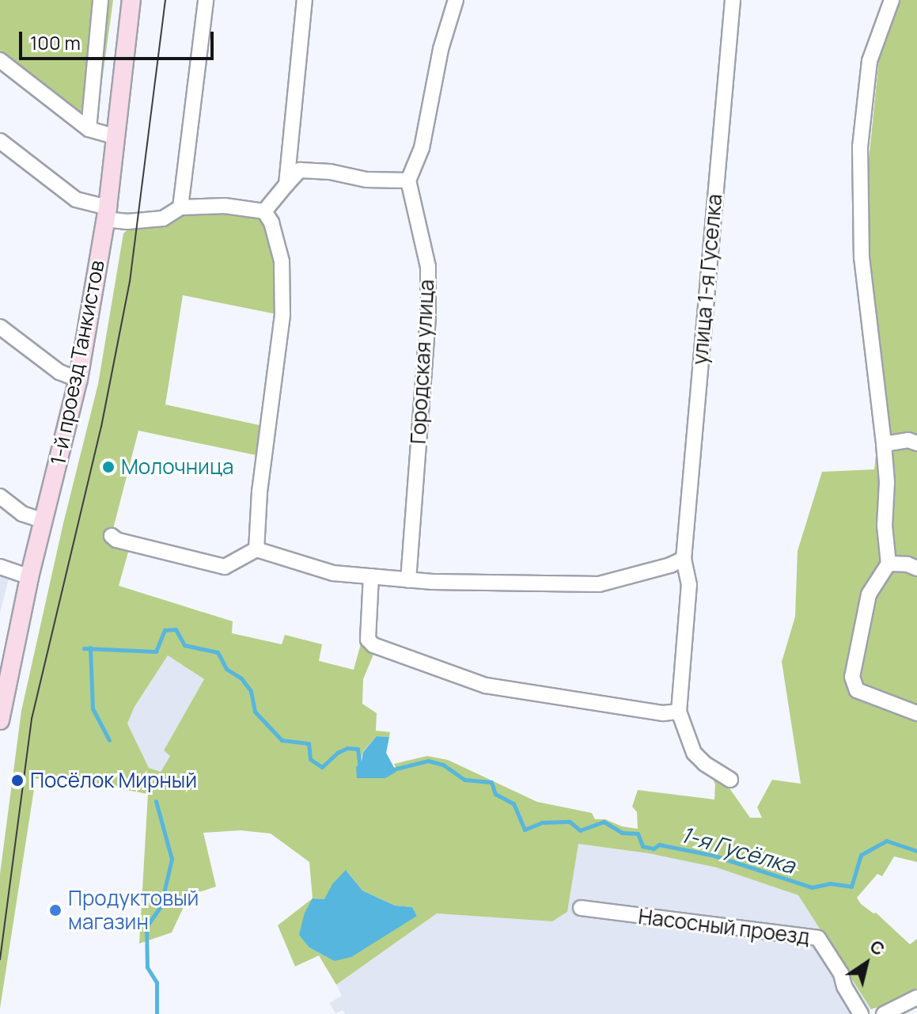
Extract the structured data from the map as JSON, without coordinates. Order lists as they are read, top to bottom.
{
  "streets": {
    "main road": ["1-й проезд Танкистов"],
    "street": ["улица 1-я Гуселка", "Городская улица", "Насосный проезд"]
  },
  "water": ["1-я Гусёлка"],
  "places": ["Молочница", "Посёлок Мирный", "Продуктовый магазин"],
  "scale_bar": "100 m",
  "north": "top right"
}
